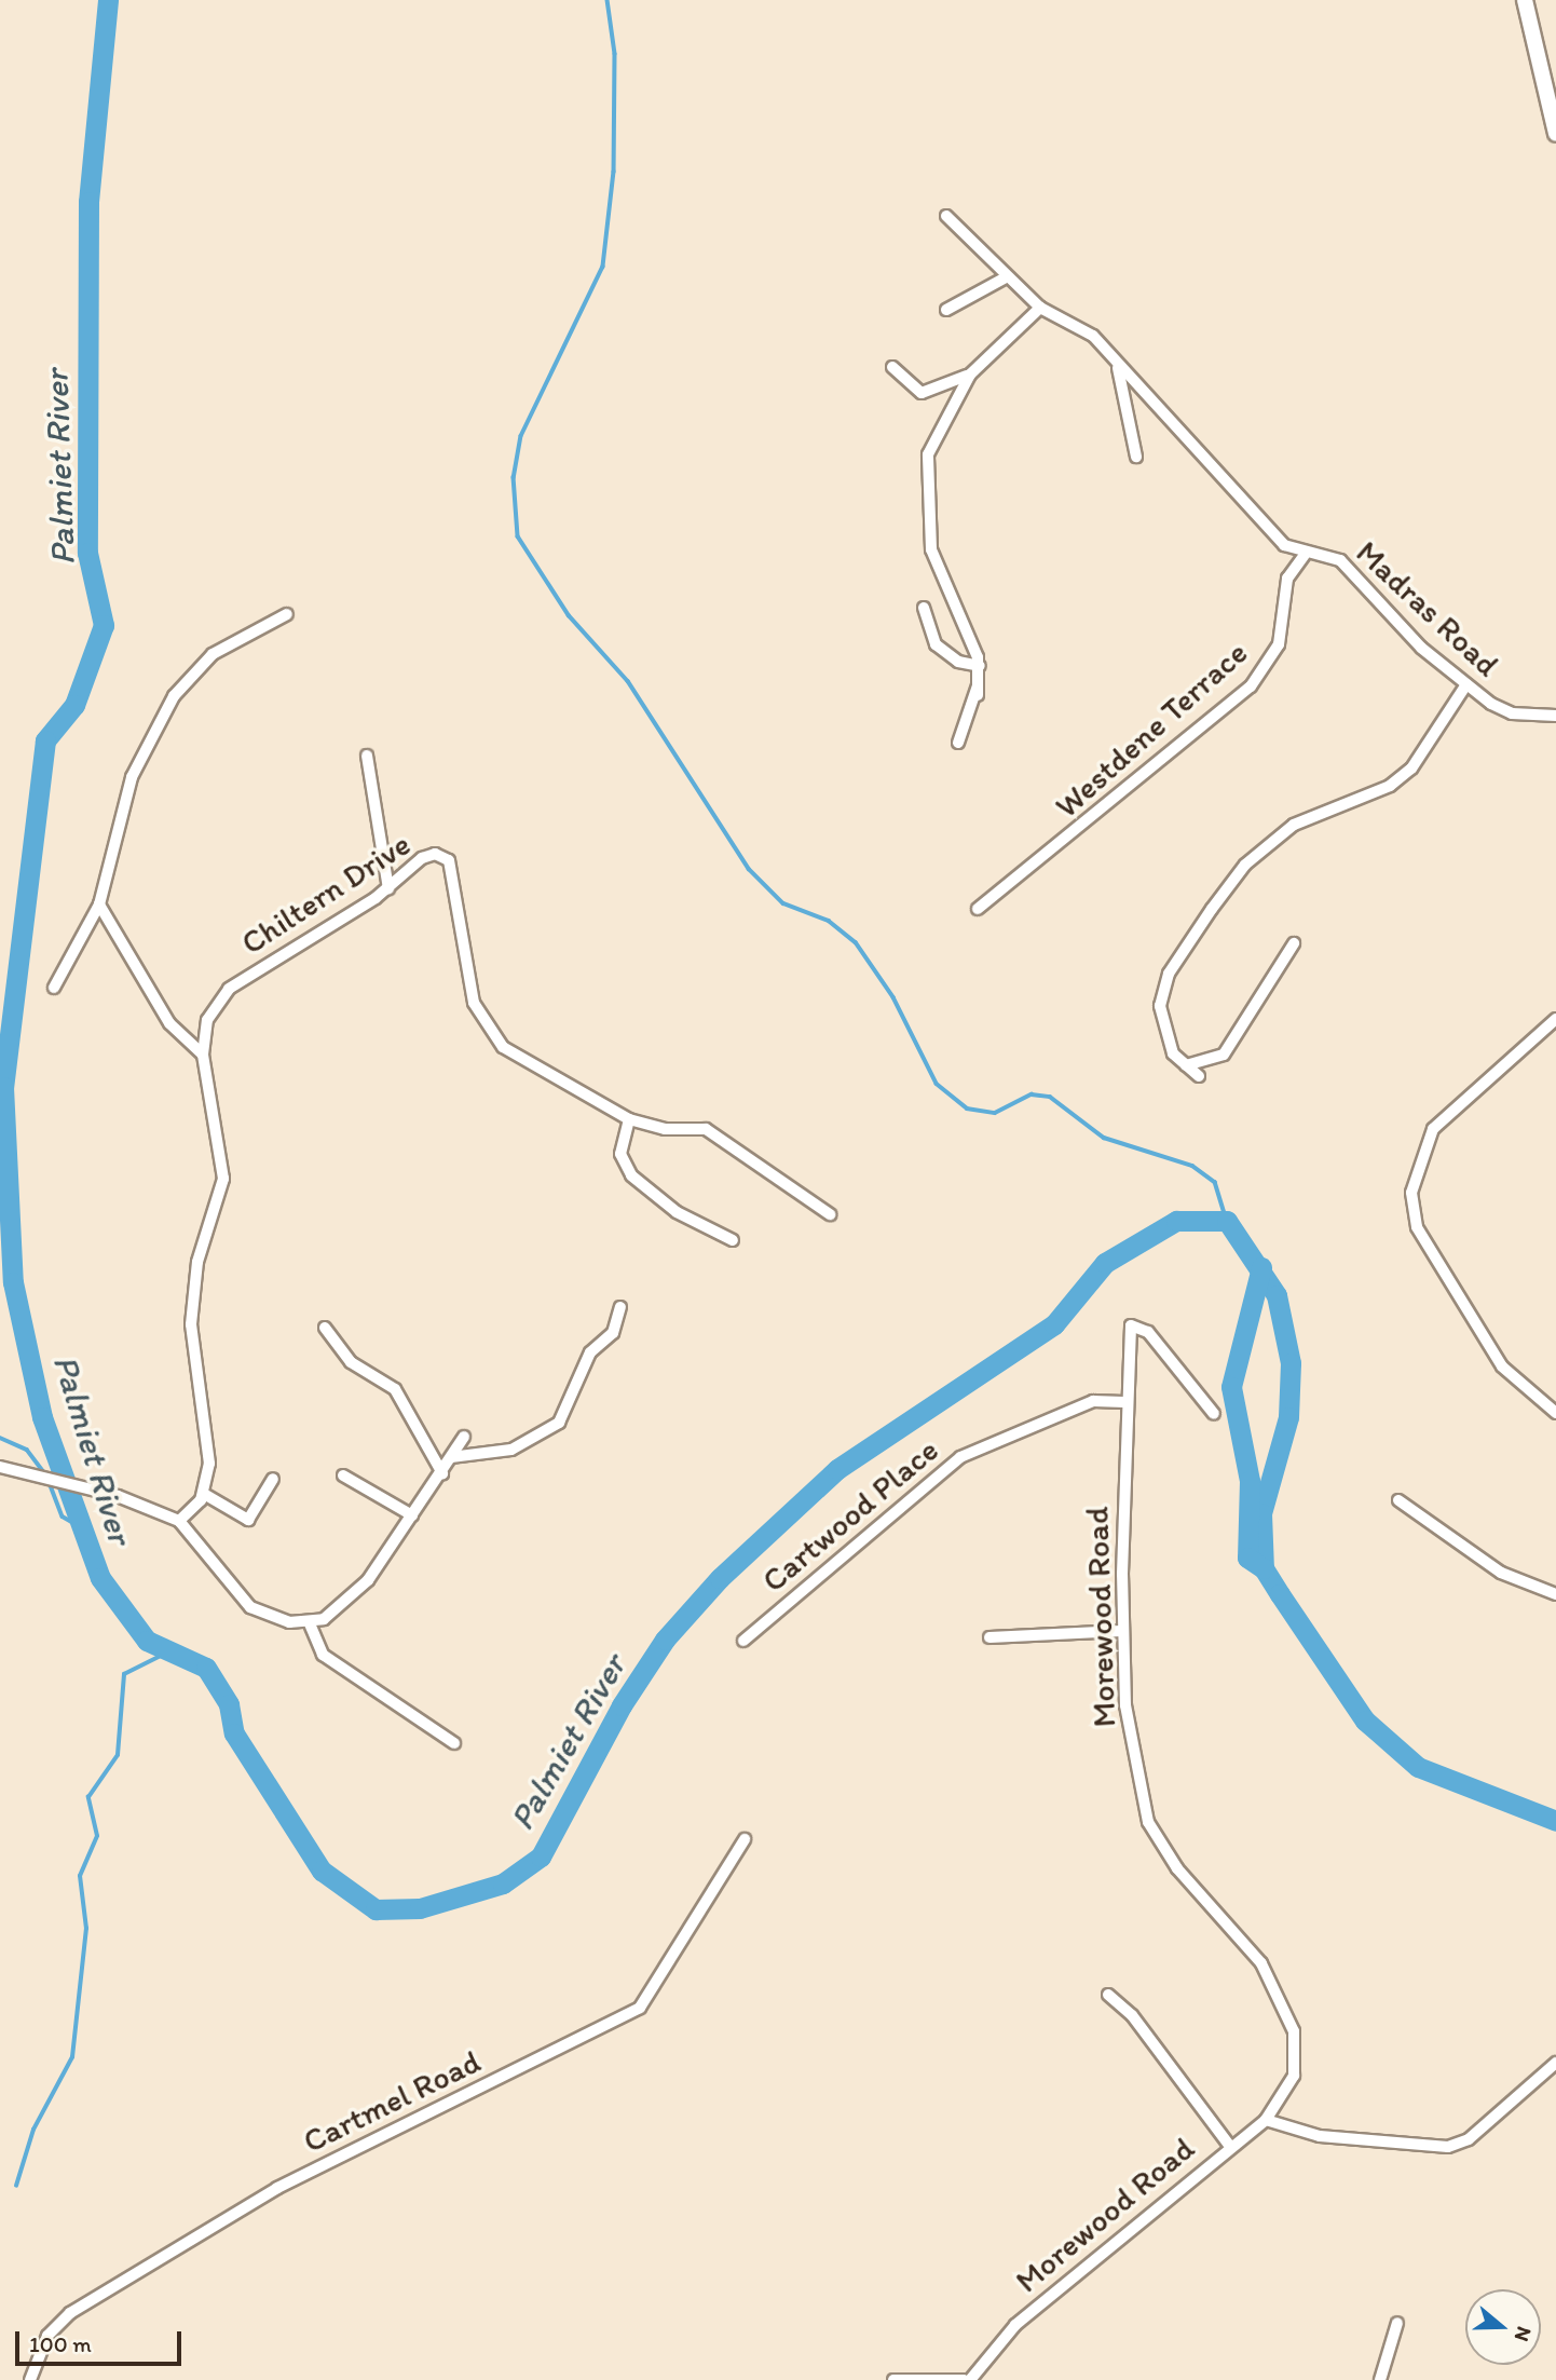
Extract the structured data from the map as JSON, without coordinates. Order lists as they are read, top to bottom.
{
  "streets": {
    "street": [
      "Madras Road",
      "Westdene Terrace",
      "Chiltern Drive",
      "Cartwood Place",
      "Morewood Road",
      "Cartmel Road"
    ]
  },
  "crossings": [
    ["Madras Road", "Westdene Terrace"],
    ["Cartwood Place", "Morewood Road"]
  ],
  "water": ["Palmiet River"],
  "scale_bar": "100 m",
  "north": "right"
}
